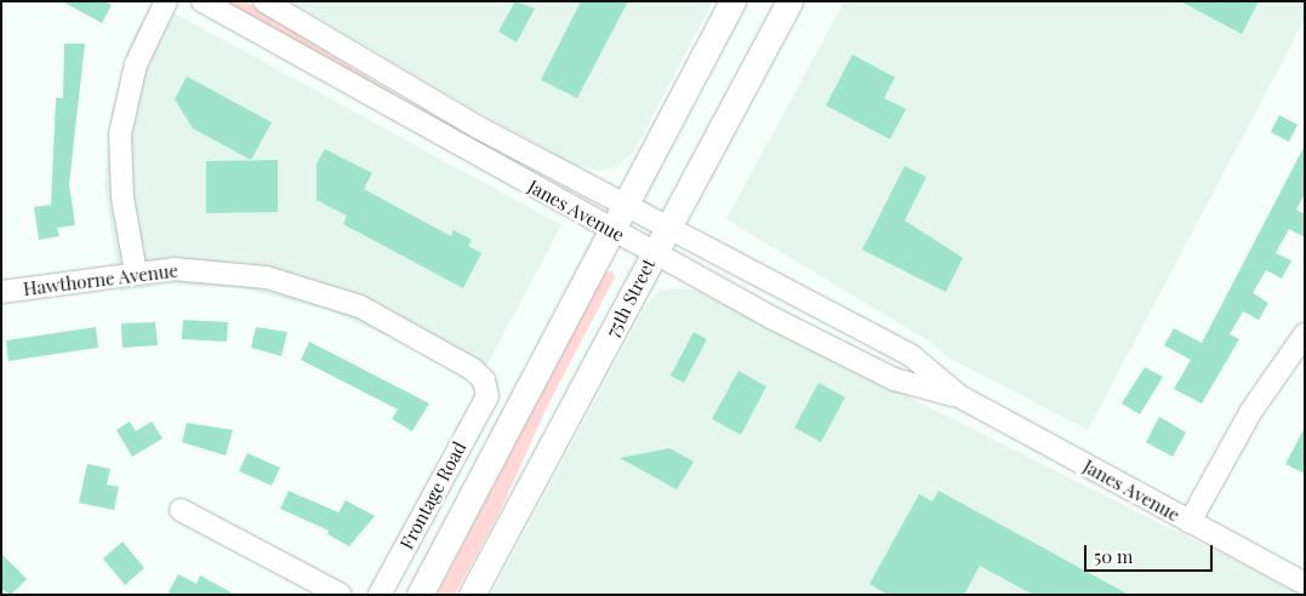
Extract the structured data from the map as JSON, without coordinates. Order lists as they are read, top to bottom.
{
  "streets": {
    "main road": ["75th Street"],
    "street": ["Janes Avenue", "Hawthorne Avenue", "Frontage Road"]
  },
  "crossings": [
    ["Janes Avenue", "75th Street"],
    ["Hawthorne Avenue", "Frontage Road"]
  ],
  "scale_bar": "50 m"
}
